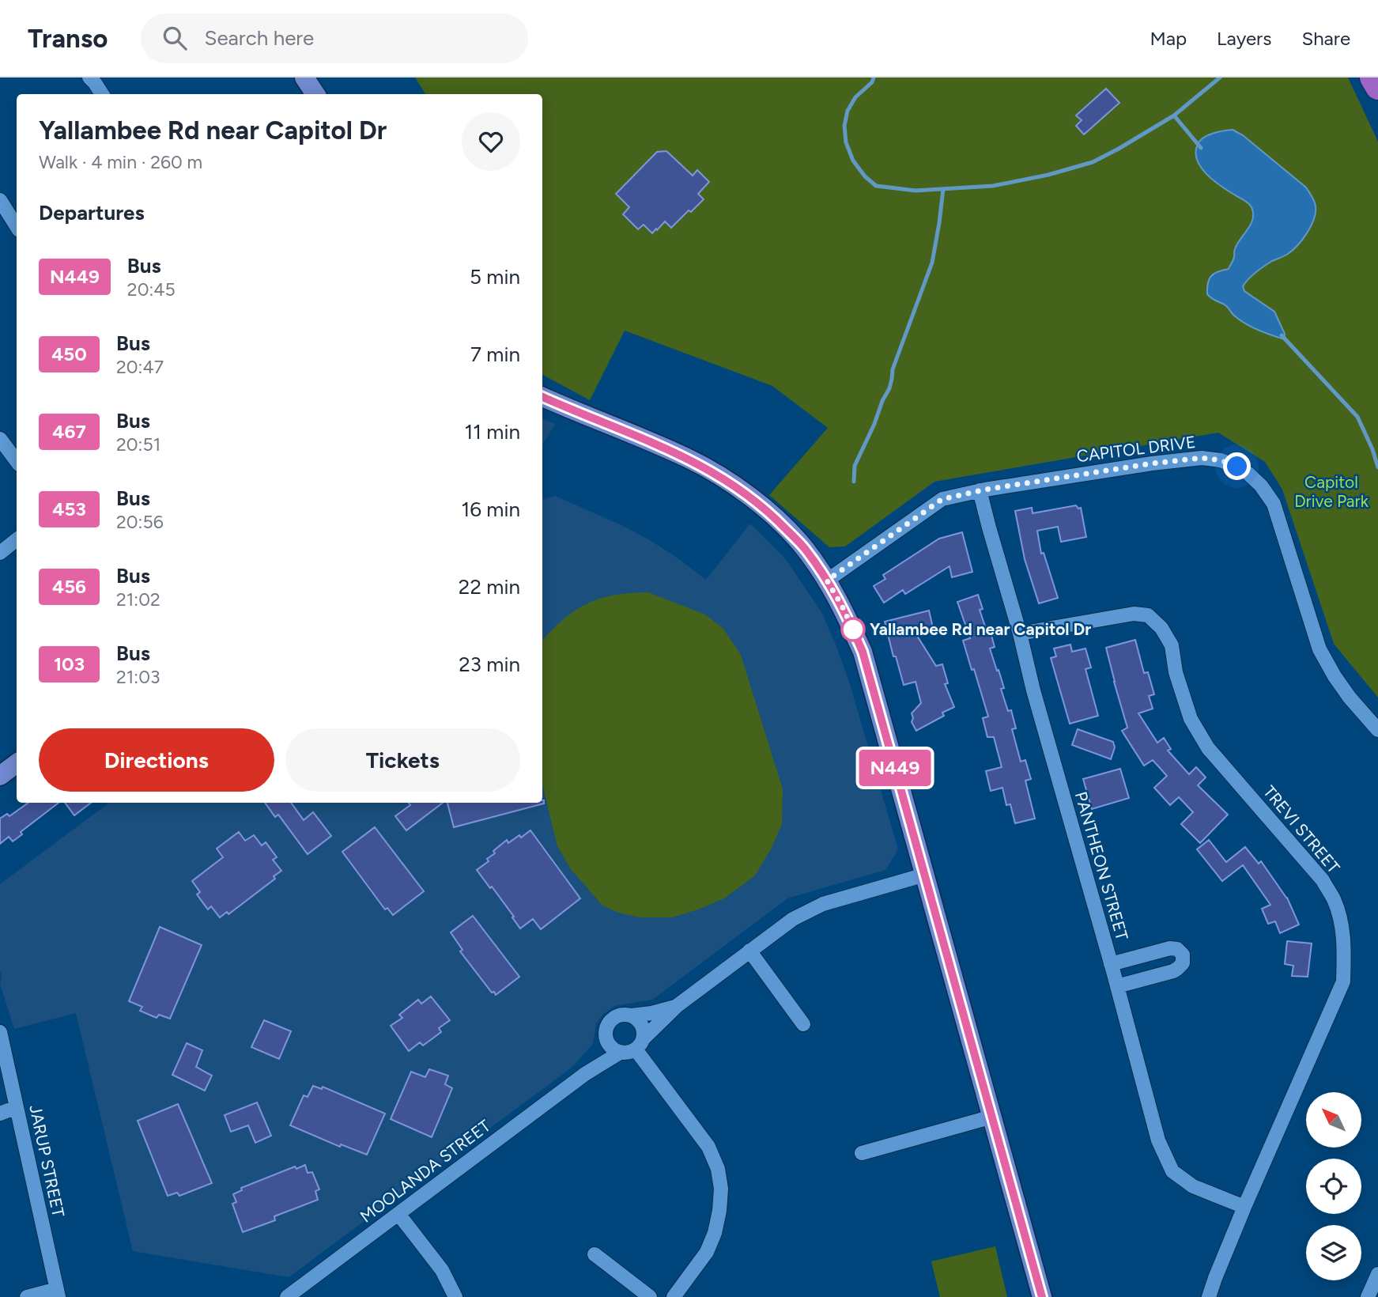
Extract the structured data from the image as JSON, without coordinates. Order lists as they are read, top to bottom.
{
  "streets": {
    "street": [
      "CAPITOL DRIVE",
      "TREVI STREET",
      "PANTHEON STREET",
      "JARUP STREET",
      "MOOLANDA STREET"
    ]
  },
  "crossings": [
    ["CAPITOL DRIVE", "PANTHEON STREET"],
    ["TREVI STREET", "PANTHEON STREET"]
  ],
  "parks": ["Capitol Drive Park"],
  "places": ["Yallambee Rd near Capitol Dr"],
  "lines": ["bus line N449"],
  "north": "top left",
  "page": {
    "header": "Transo",
    "search": "Search here",
    "nav": ["Map", "Layers", "Share"],
    "on_map": "N449",
    "heading": [
      ["Yallambee Rd near Capitol Dr", "Walk · 4 min · 260 m"],
      "Departures"
    ],
    "list": [
      {
        "mark": "N449",
        "name": "Bus",
        "note": "20:45",
        "value": "5 min"
      },
      {
        "mark": "450",
        "name": "Bus",
        "note": "20:47",
        "value": "7 min"
      },
      {
        "mark": "467",
        "name": "Bus",
        "note": "20:51",
        "value": "11 min"
      },
      {
        "mark": "453",
        "name": "Bus",
        "note": "20:56",
        "value": "16 min"
      },
      {
        "mark": "456",
        "name": "Bus",
        "note": "21:02",
        "value": "22 min"
      },
      {
        "mark": "103",
        "name": "Bus",
        "note": "21:03",
        "value": "23 min"
      }
    ],
    "buttons": ["Directions", "Tickets"]
  }
}
